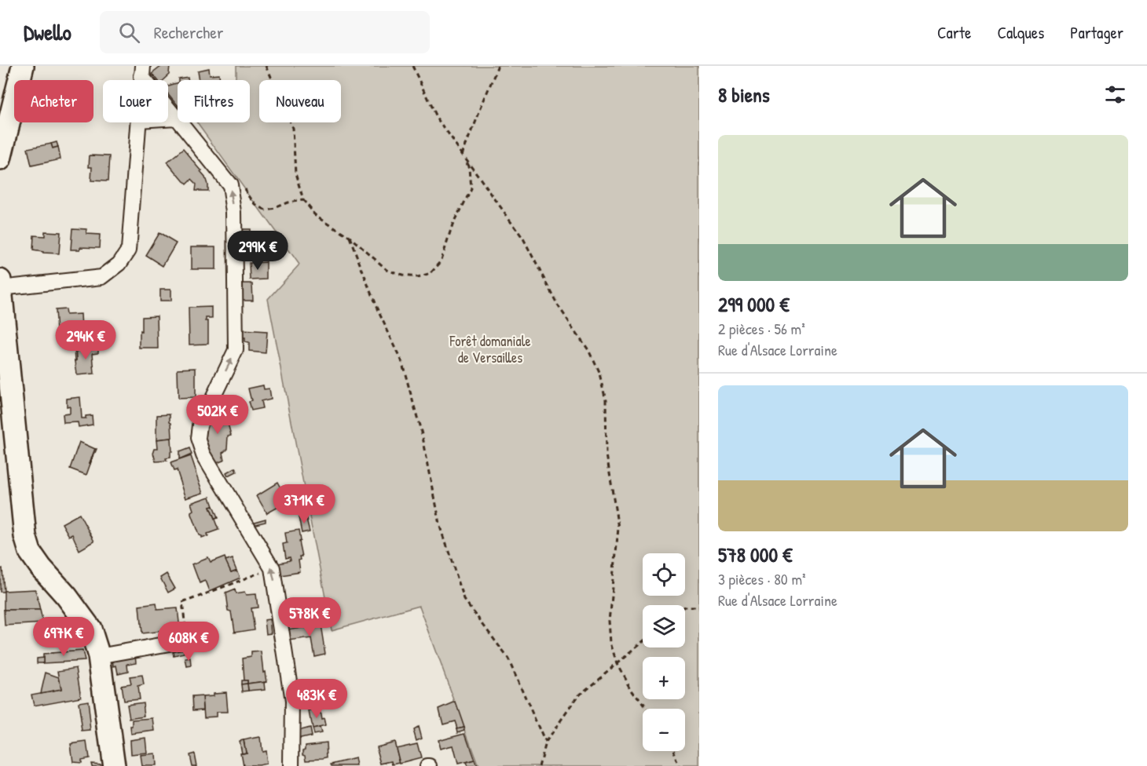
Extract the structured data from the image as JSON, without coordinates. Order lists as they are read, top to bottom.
{
  "parks": ["Forêt domaniale de Versailles"],
  "page": {
    "header": "Dwello",
    "search": "Rechercher",
    "nav": ["Carte", "Calques", "Partager"],
    "heading": "8 biens",
    "chip": [
      "Acheter",
      "Louer",
      "Filtres",
      "Nouveau"
    ],
    "list": [
      {
        "name": "299 000 €",
        "note": "2 pièces · 56 m² · Rue d'Alsace Lorraine"
      },
      {
        "name": "578 000 €",
        "note": "3 pièces · 80 m² · Rue d'Alsace Lorraine"
      }
    ],
    "price": [
      "299K €",
      "294K €",
      "502K €",
      "371K €",
      "578K €",
      "697K €",
      "608K €",
      "483K €"
    ],
    "map_buttons": ["+", "−"]
  }
}
